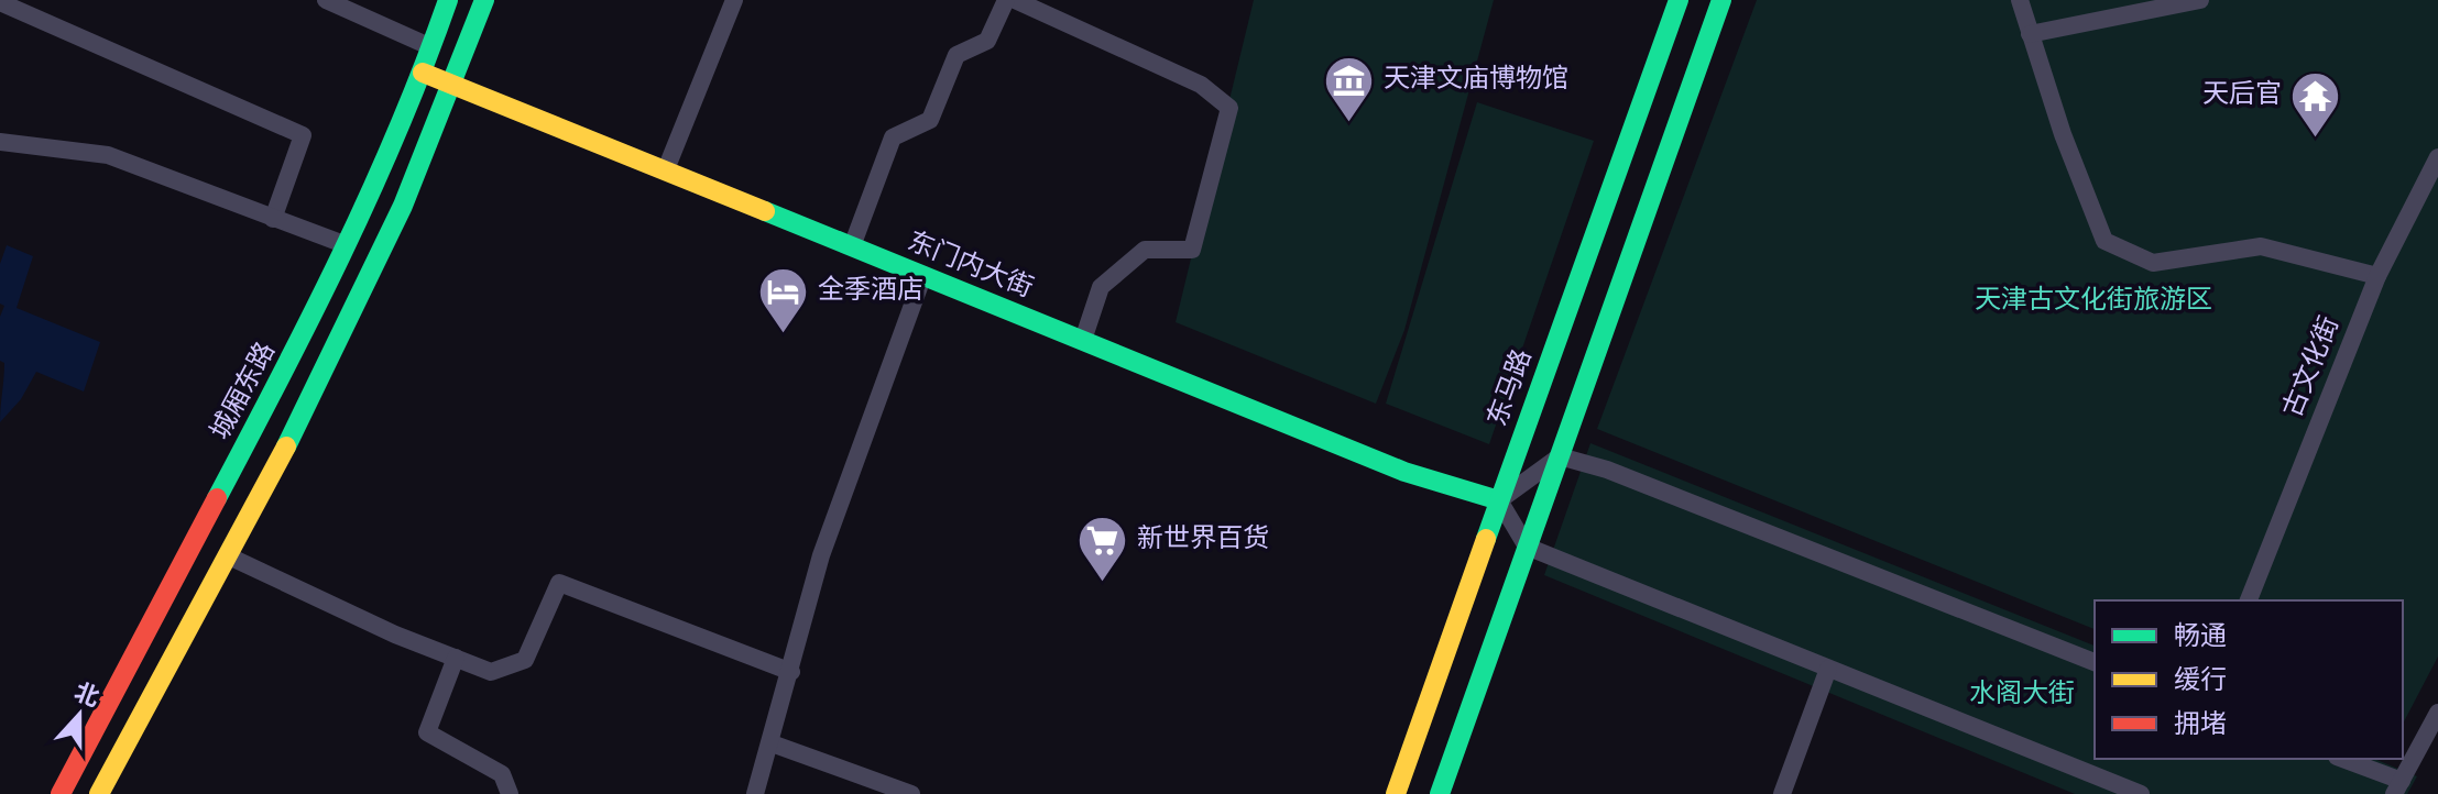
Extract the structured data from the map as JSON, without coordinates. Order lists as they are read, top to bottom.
{
  "streets": {
    "street": [
      "东门内大街",
      "古文化街",
      "东马路",
      "城厢东路"
    ]
  },
  "crossings": [
    ["东门内大街", "东马路"],
    ["东门内大街", "城厢东路"]
  ],
  "parks": ["天津古文化街旅游区", "水阁大街"],
  "places": {
    "museum": ["天津文庙博物馆"],
    "temple": ["天后官"],
    "hotel": ["全季酒店"],
    "supermarket": ["新世界百货"]
  },
  "legend": ["畅通", "缓行", "拥堵"],
  "north": "top"
}
